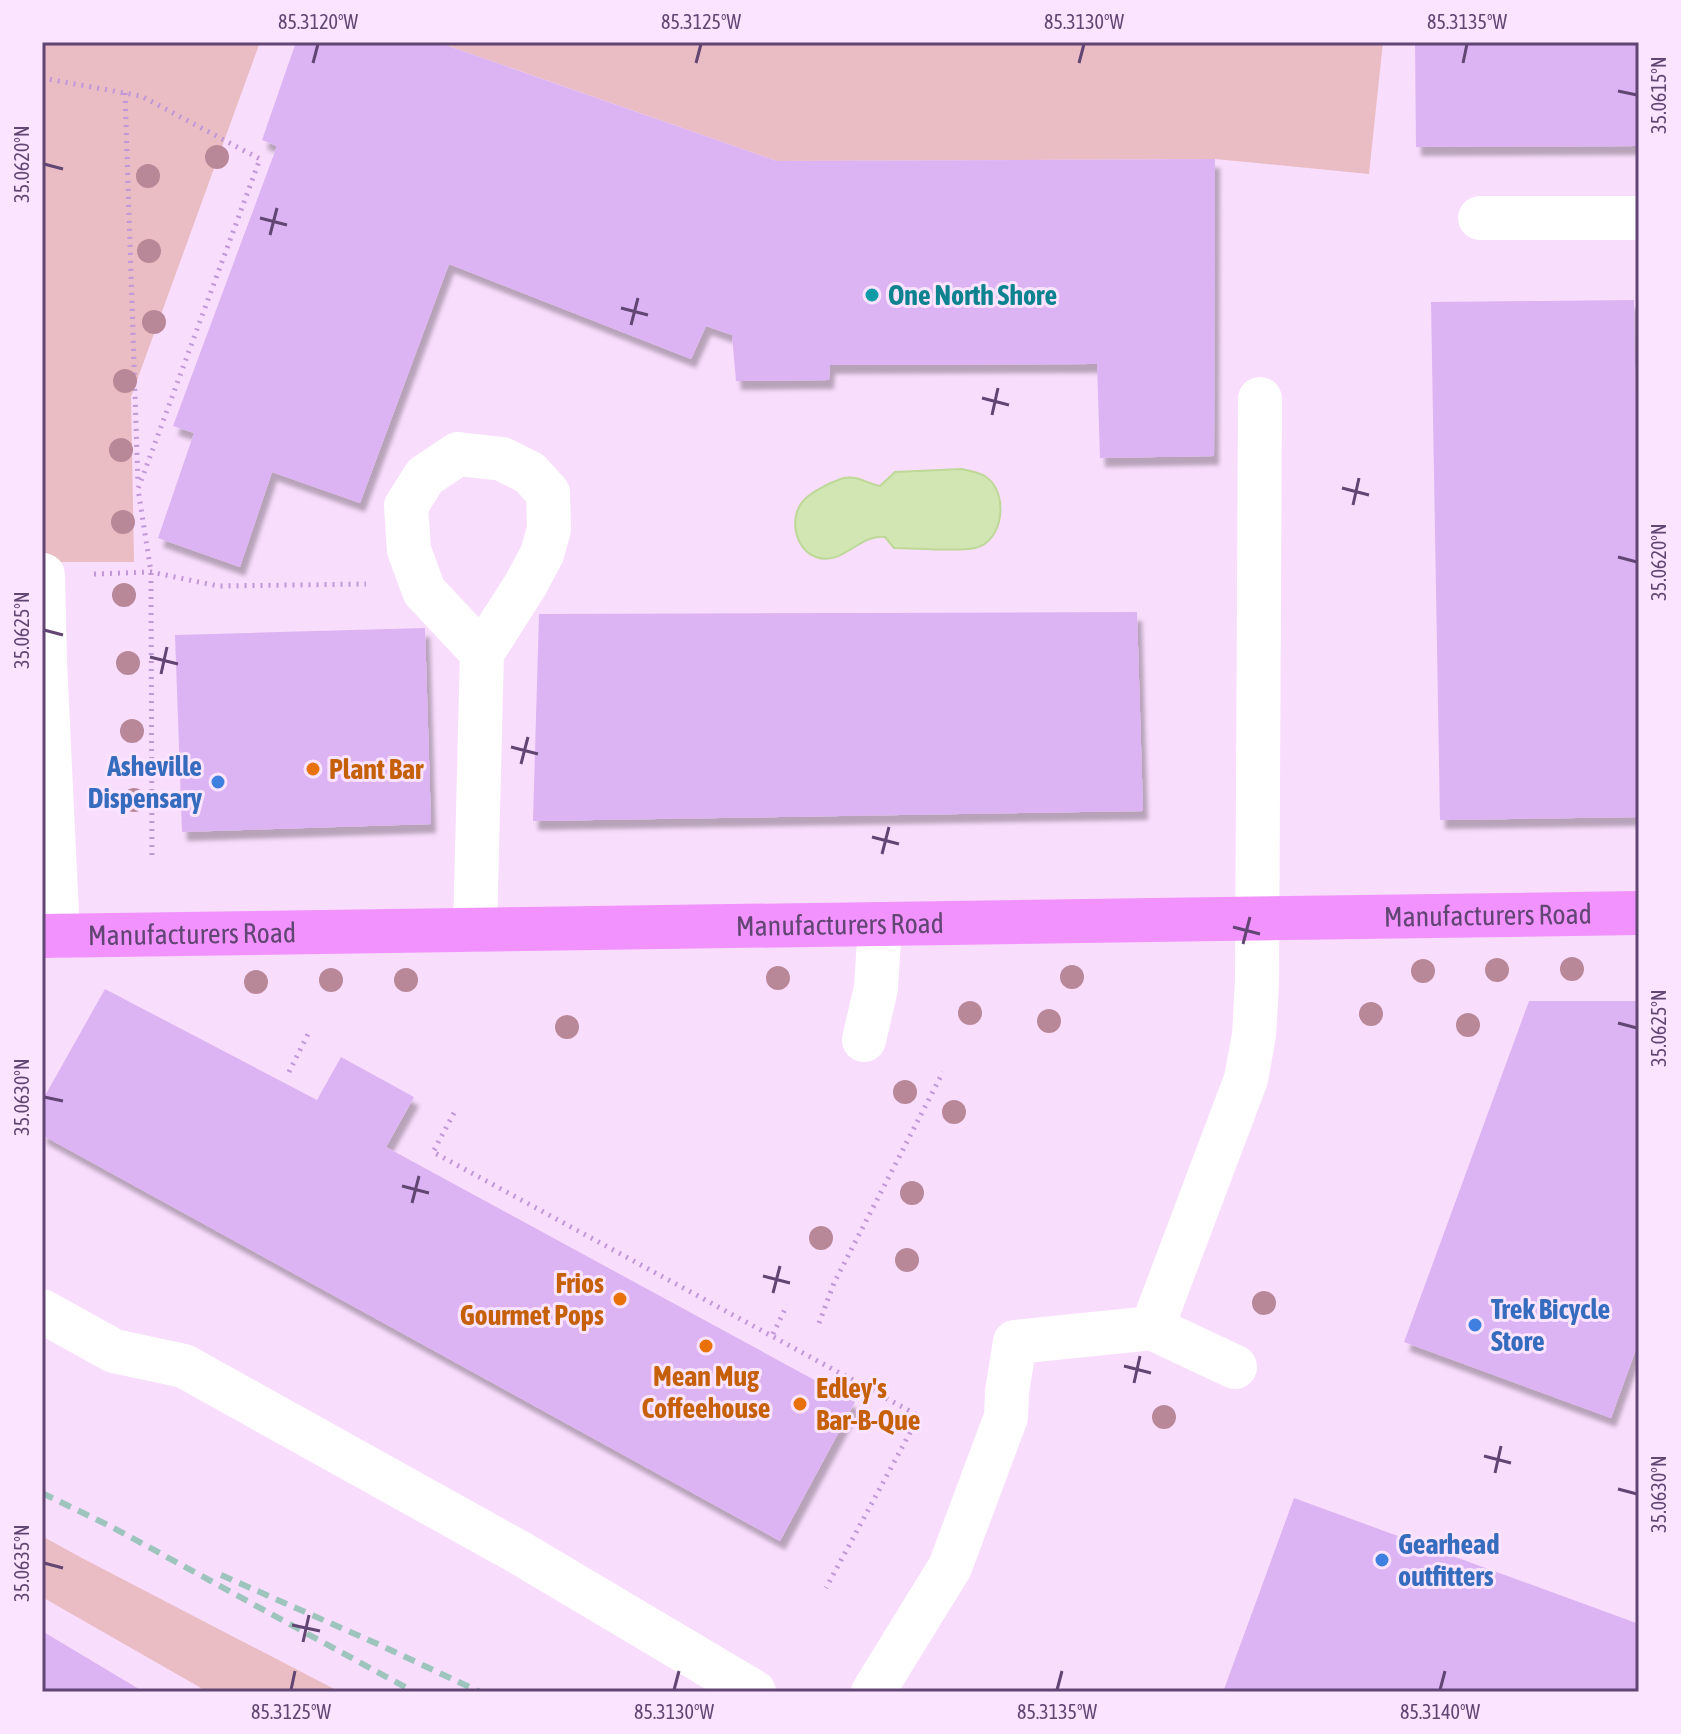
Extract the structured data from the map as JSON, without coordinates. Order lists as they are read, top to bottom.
{
  "streets": {
    "main road": ["Manufacturers Road"]
  },
  "places": [
    "One North Shore",
    "Plant Bar",
    "Asheville Dispensary",
    "Frios Gourmet Pops",
    "Trek Bicycle Store",
    "Mean Mug Coffeehouse",
    "Edley's Bar-B-Que",
    "Gearhead outfitters"
  ],
  "coordinates": [
    "85.3120°W",
    "85.3125°W",
    "85.3130°W",
    "85.3135°W",
    "35.0615°N",
    "35.0620°N",
    "35.0625°N",
    "35.0630°N",
    "35.0635°N",
    "85.3140°W"
  ]
}
